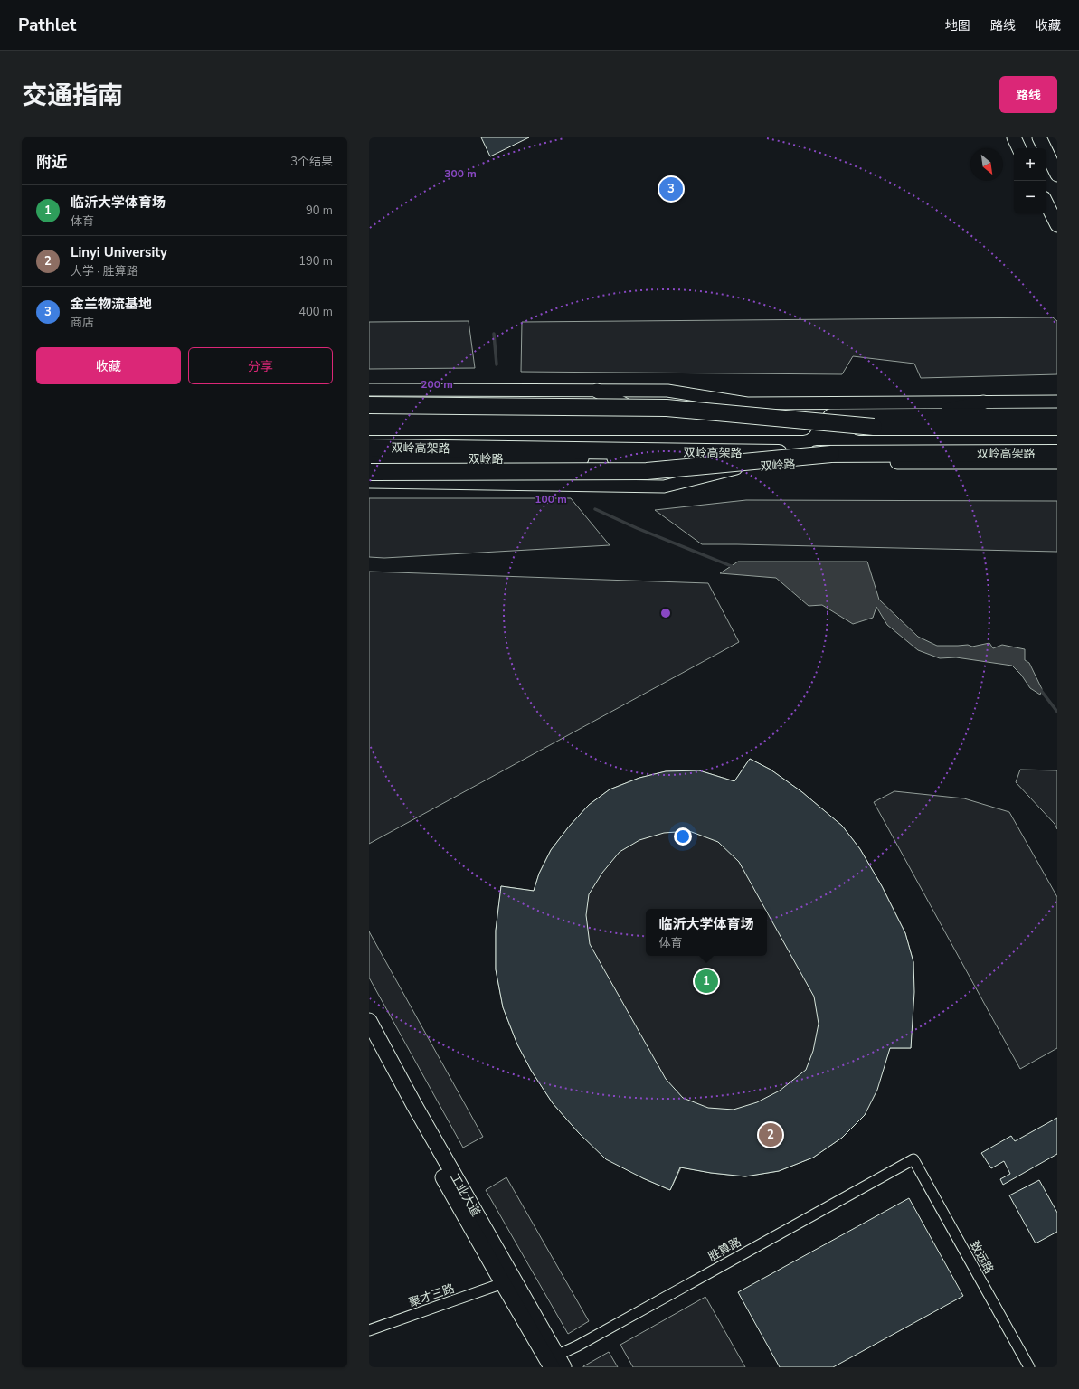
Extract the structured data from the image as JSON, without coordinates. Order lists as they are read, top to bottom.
{
  "streets": {
    "highway": ["双岭高架路"],
    "main road": ["双岭路", "工业大道"],
    "street": ["胜算路", "致远路", "聚才三路"]
  },
  "crossings": [
    ["工业大道", "胜算路"],
    ["工业大道", "聚才三路"],
    ["胜算路", "致远路"]
  ],
  "north": "bottom right",
  "page": {
    "header": "Pathlet",
    "nav": ["地图", "路线", "收藏"],
    "title": "交通指南",
    "buttons": [
      "路线",
      ["收藏", "分享"]
    ],
    "heading": ["附近", "3个结果"],
    "map_buttons": ["+", "−"],
    "pins": ["3", "1", "2"],
    "list": [
      {
        "mark": "1",
        "name": "临沂大学体育场",
        "note": "体育",
        "value": "90 m"
      },
      {
        "mark": "2",
        "name": "Linyi University",
        "note": "大学 · 胜算路",
        "value": "190 m"
      },
      {
        "mark": "3",
        "name": "金兰物流基地",
        "note": "商店",
        "value": "400 m"
      }
    ],
    "popup": ["临沂大学体育场", "体育"]
  },
  "rings": ["300 m", "200 m", "100 m"]
}
